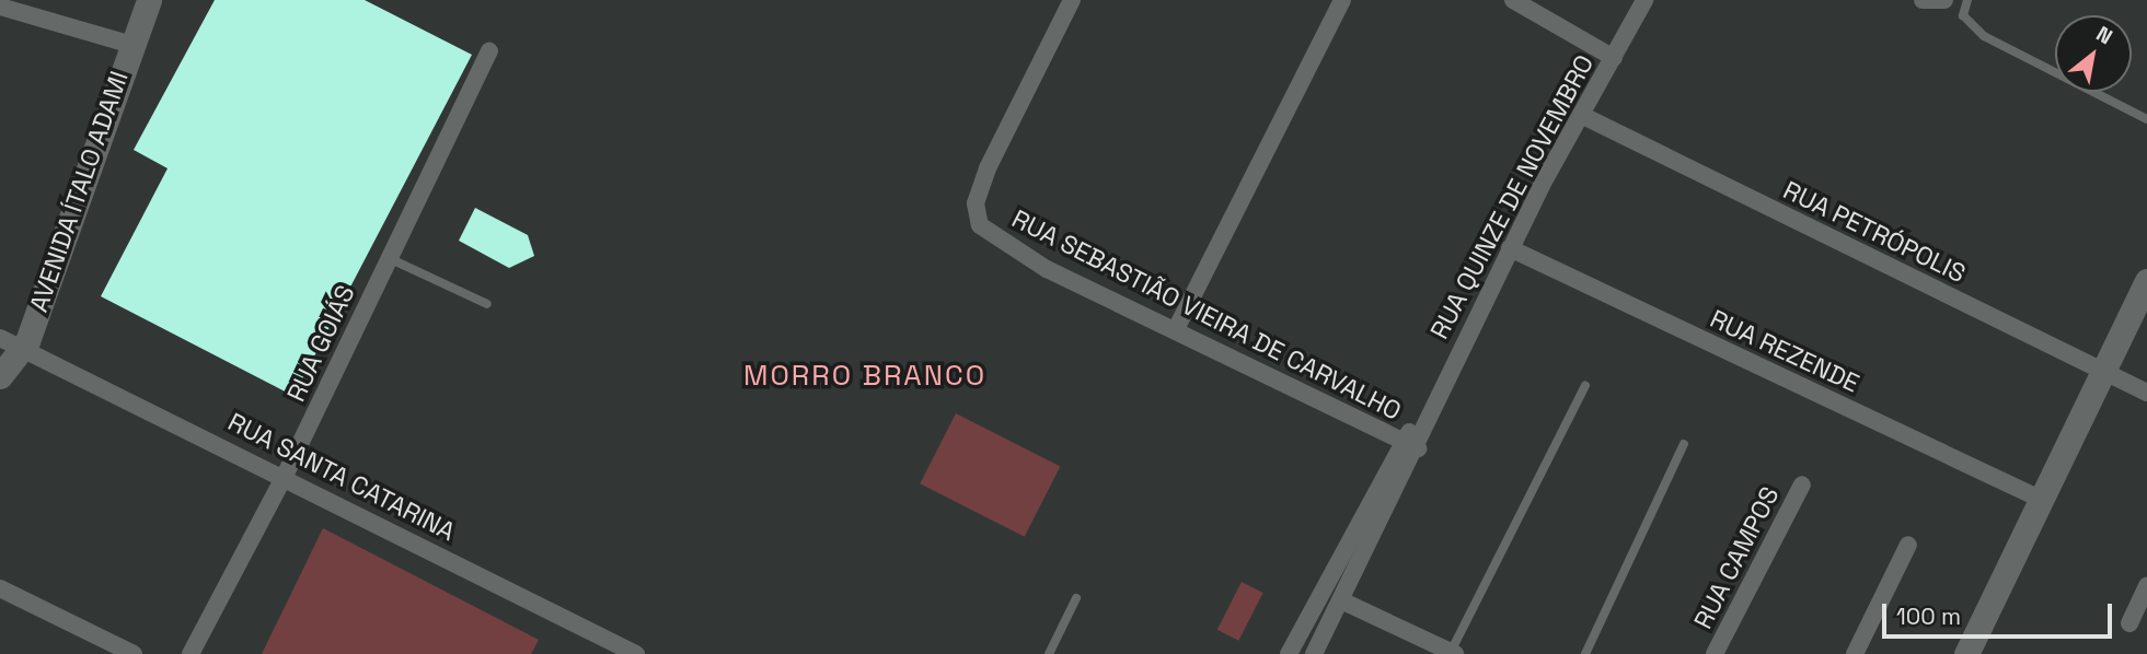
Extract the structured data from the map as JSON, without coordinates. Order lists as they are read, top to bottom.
{
  "streets": {
    "main road": ["AVENIDA ÍTALO ADAMI"],
    "street": [
      "RUA QUINZE DE NOVEMBRO",
      "RUA PETRÓPOLIS",
      "RUA SEBASTIÃO VIEIRA DE CARVALHO",
      "RUA GOIÁS",
      "RUA REZENDE",
      "RUA SANTA CATARINA",
      "RUA CAMPOS"
    ]
  },
  "crossings": [
    ["AVENIDA ÍTALO ADAMI", "RUA SANTA CATARINA"],
    ["RUA QUINZE DE NOVEMBRO", "RUA PETRÓPOLIS"],
    ["RUA QUINZE DE NOVEMBRO", "RUA SEBASTIÃO VIEIRA DE CARVALHO"],
    ["RUA QUINZE DE NOVEMBRO", "RUA REZENDE"],
    ["RUA GOIÁS", "RUA SANTA CATARINA"]
  ],
  "districts": ["MORRO BRANCO"],
  "scale_bar": "100 m",
  "north": "top right"
}
